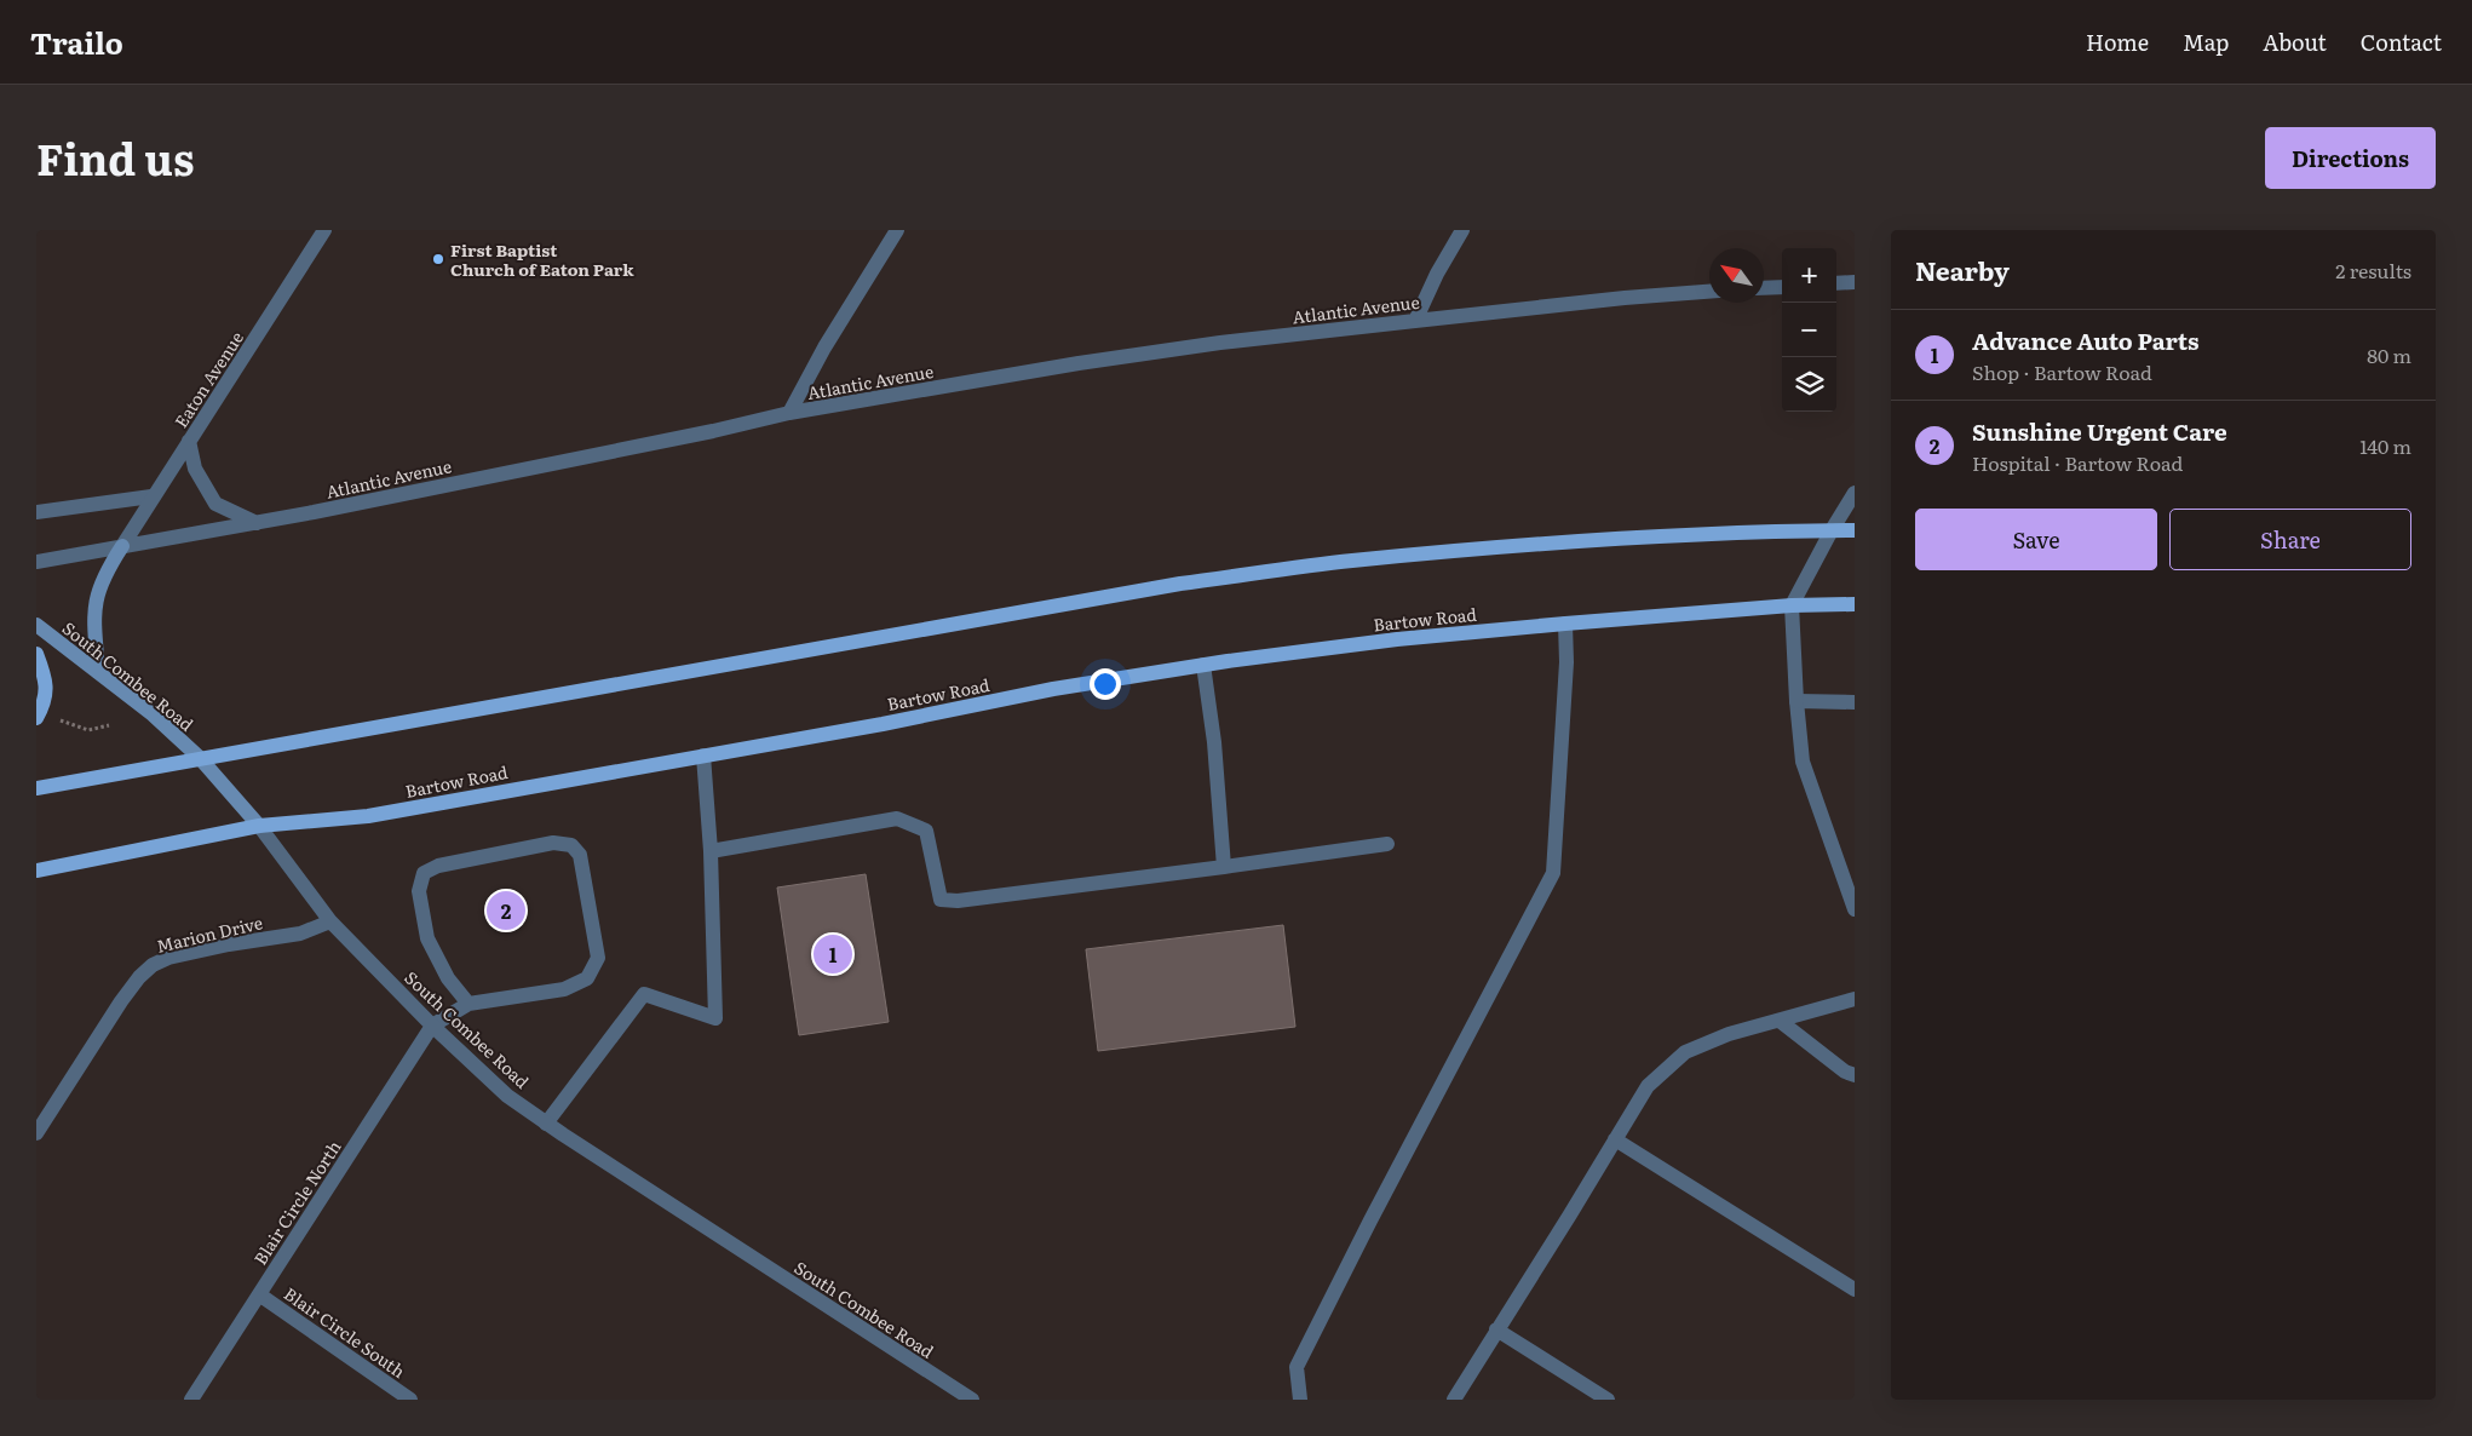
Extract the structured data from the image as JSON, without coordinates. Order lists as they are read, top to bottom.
{
  "streets": {
    "main road": ["Bartow Road", "South Combee Road"],
    "street": [
      "Atlantic Avenue",
      "Eaton Avenue",
      "Marion Drive",
      "Blair Circle North",
      "Blair Circle South"
    ]
  },
  "crossings": [
    ["Atlantic Avenue", "Eaton Avenue"],
    ["Bartow Road", "South Combee Road"],
    ["South Combee Road", "Marion Drive"],
    ["South Combee Road", "Blair Circle North"],
    ["Blair Circle North", "Blair Circle South"]
  ],
  "places": ["First Baptist Church of Eaton Park"],
  "north": "top left",
  "page": {
    "header": "Trailo",
    "nav": [
      "Home",
      "Map",
      "About",
      "Contact"
    ],
    "title": "Find us",
    "buttons": [
      "Directions",
      ["Save", "Share"]
    ],
    "heading": ["Nearby", "2 results"],
    "map_buttons": ["+", "−"],
    "list": [
      {
        "mark": "1",
        "name": "Advance Auto Parts",
        "note": "Shop · Bartow Road",
        "value": "80 m"
      },
      {
        "mark": "2",
        "name": "Sunshine Urgent Care",
        "note": "Hospital · Bartow Road",
        "value": "140 m"
      }
    ],
    "pins": ["2", "1"]
  }
}
